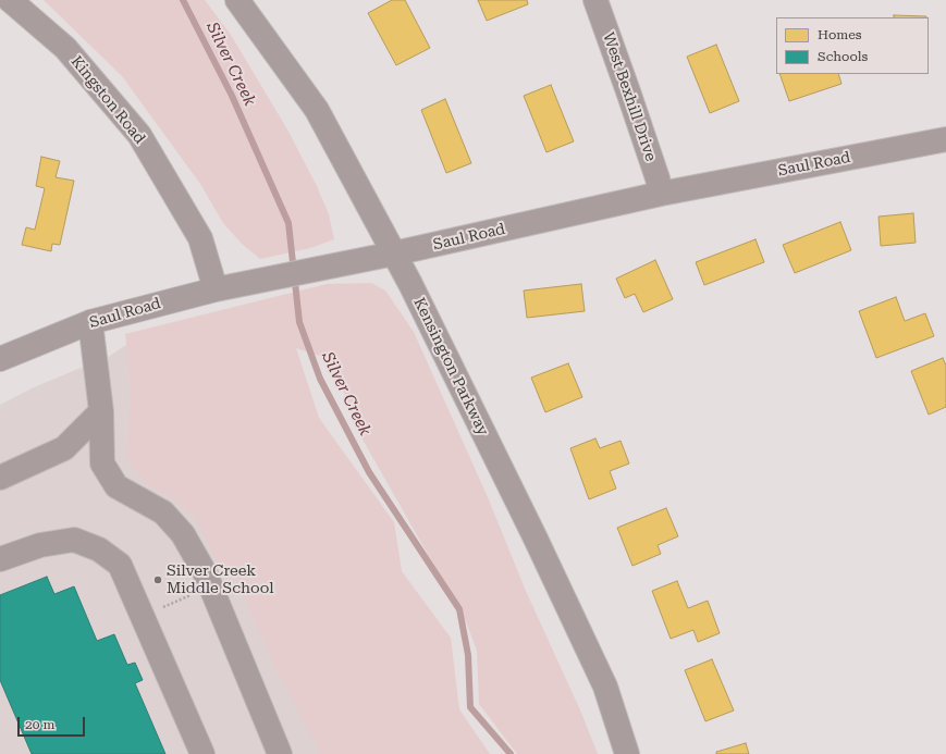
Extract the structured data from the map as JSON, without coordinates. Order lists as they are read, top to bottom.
{
  "streets": {
    "street": [
      "West Bexhill Drive",
      "Kingston Road",
      "Saul Road",
      "Kensington Parkway"
    ]
  },
  "crossings": [
    ["West Bexhill Drive", "Saul Road"],
    ["Kingston Road", "Saul Road"],
    ["Saul Road", "Kensington Parkway"]
  ],
  "water": ["Silver Creek"],
  "places": ["Silver Creek Middle School"],
  "legend": ["Homes", "Schools"],
  "scale_bar": "20 m"
}
